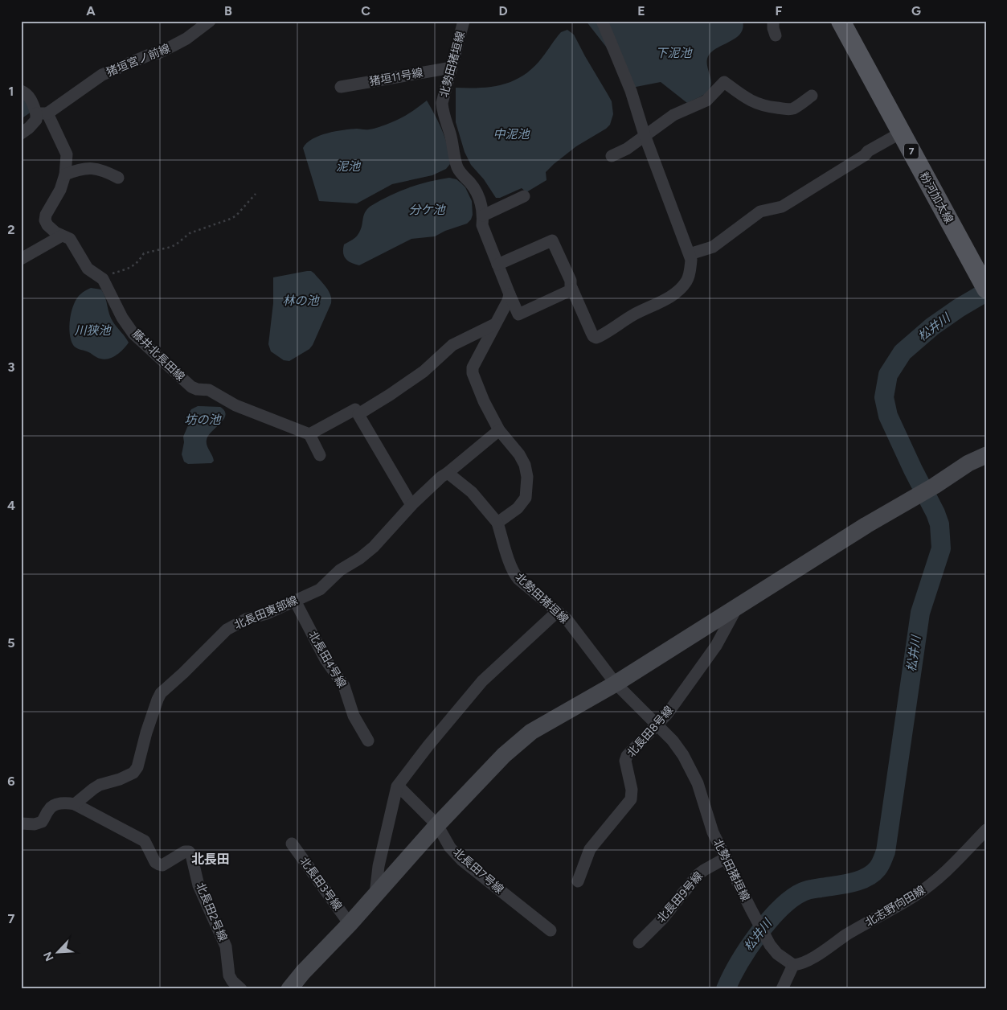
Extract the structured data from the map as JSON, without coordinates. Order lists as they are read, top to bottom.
{
  "streets": {
    "main road": ["7", "粉河加太線"],
    "street": [
      "猪垣宮ノ前線",
      "北勢田猪垣線",
      "猪垣11号線",
      "藤井北長田線",
      "北長田東部線",
      "北長田4号線",
      "北長田8号線",
      "北長田7号線",
      "北長田3号線",
      "北長田9号線",
      "北志野向田線",
      "北長田2号線"
    ]
  },
  "crossings": [
    ["猪垣宮ノ前線", "藤井北長田線"],
    ["北勢田猪垣線", "猪垣11号線"],
    ["北勢田猪垣線", "北長田8号線"],
    ["北勢田猪垣線", "北長田9号線"],
    ["北勢田猪垣線", "北志野向田線"],
    ["北長田東部線", "北長田4号線"],
    ["北長田東部線", "北長田2号線"]
  ],
  "districts": ["北長田"],
  "water": [
    "下泥池",
    "中泥池",
    "泥池",
    "分ケ池",
    "林の池",
    "松井川",
    "川狭池",
    "坊の池"
  ],
  "north": "bottom left",
  "grid": {
    "columns": [
      "A",
      "B",
      "C",
      "D",
      "E",
      "F",
      "G"
    ],
    "rows": [
      "1",
      "2",
      "3",
      "4",
      "5",
      "6",
      "7"
    ]
  }
}
